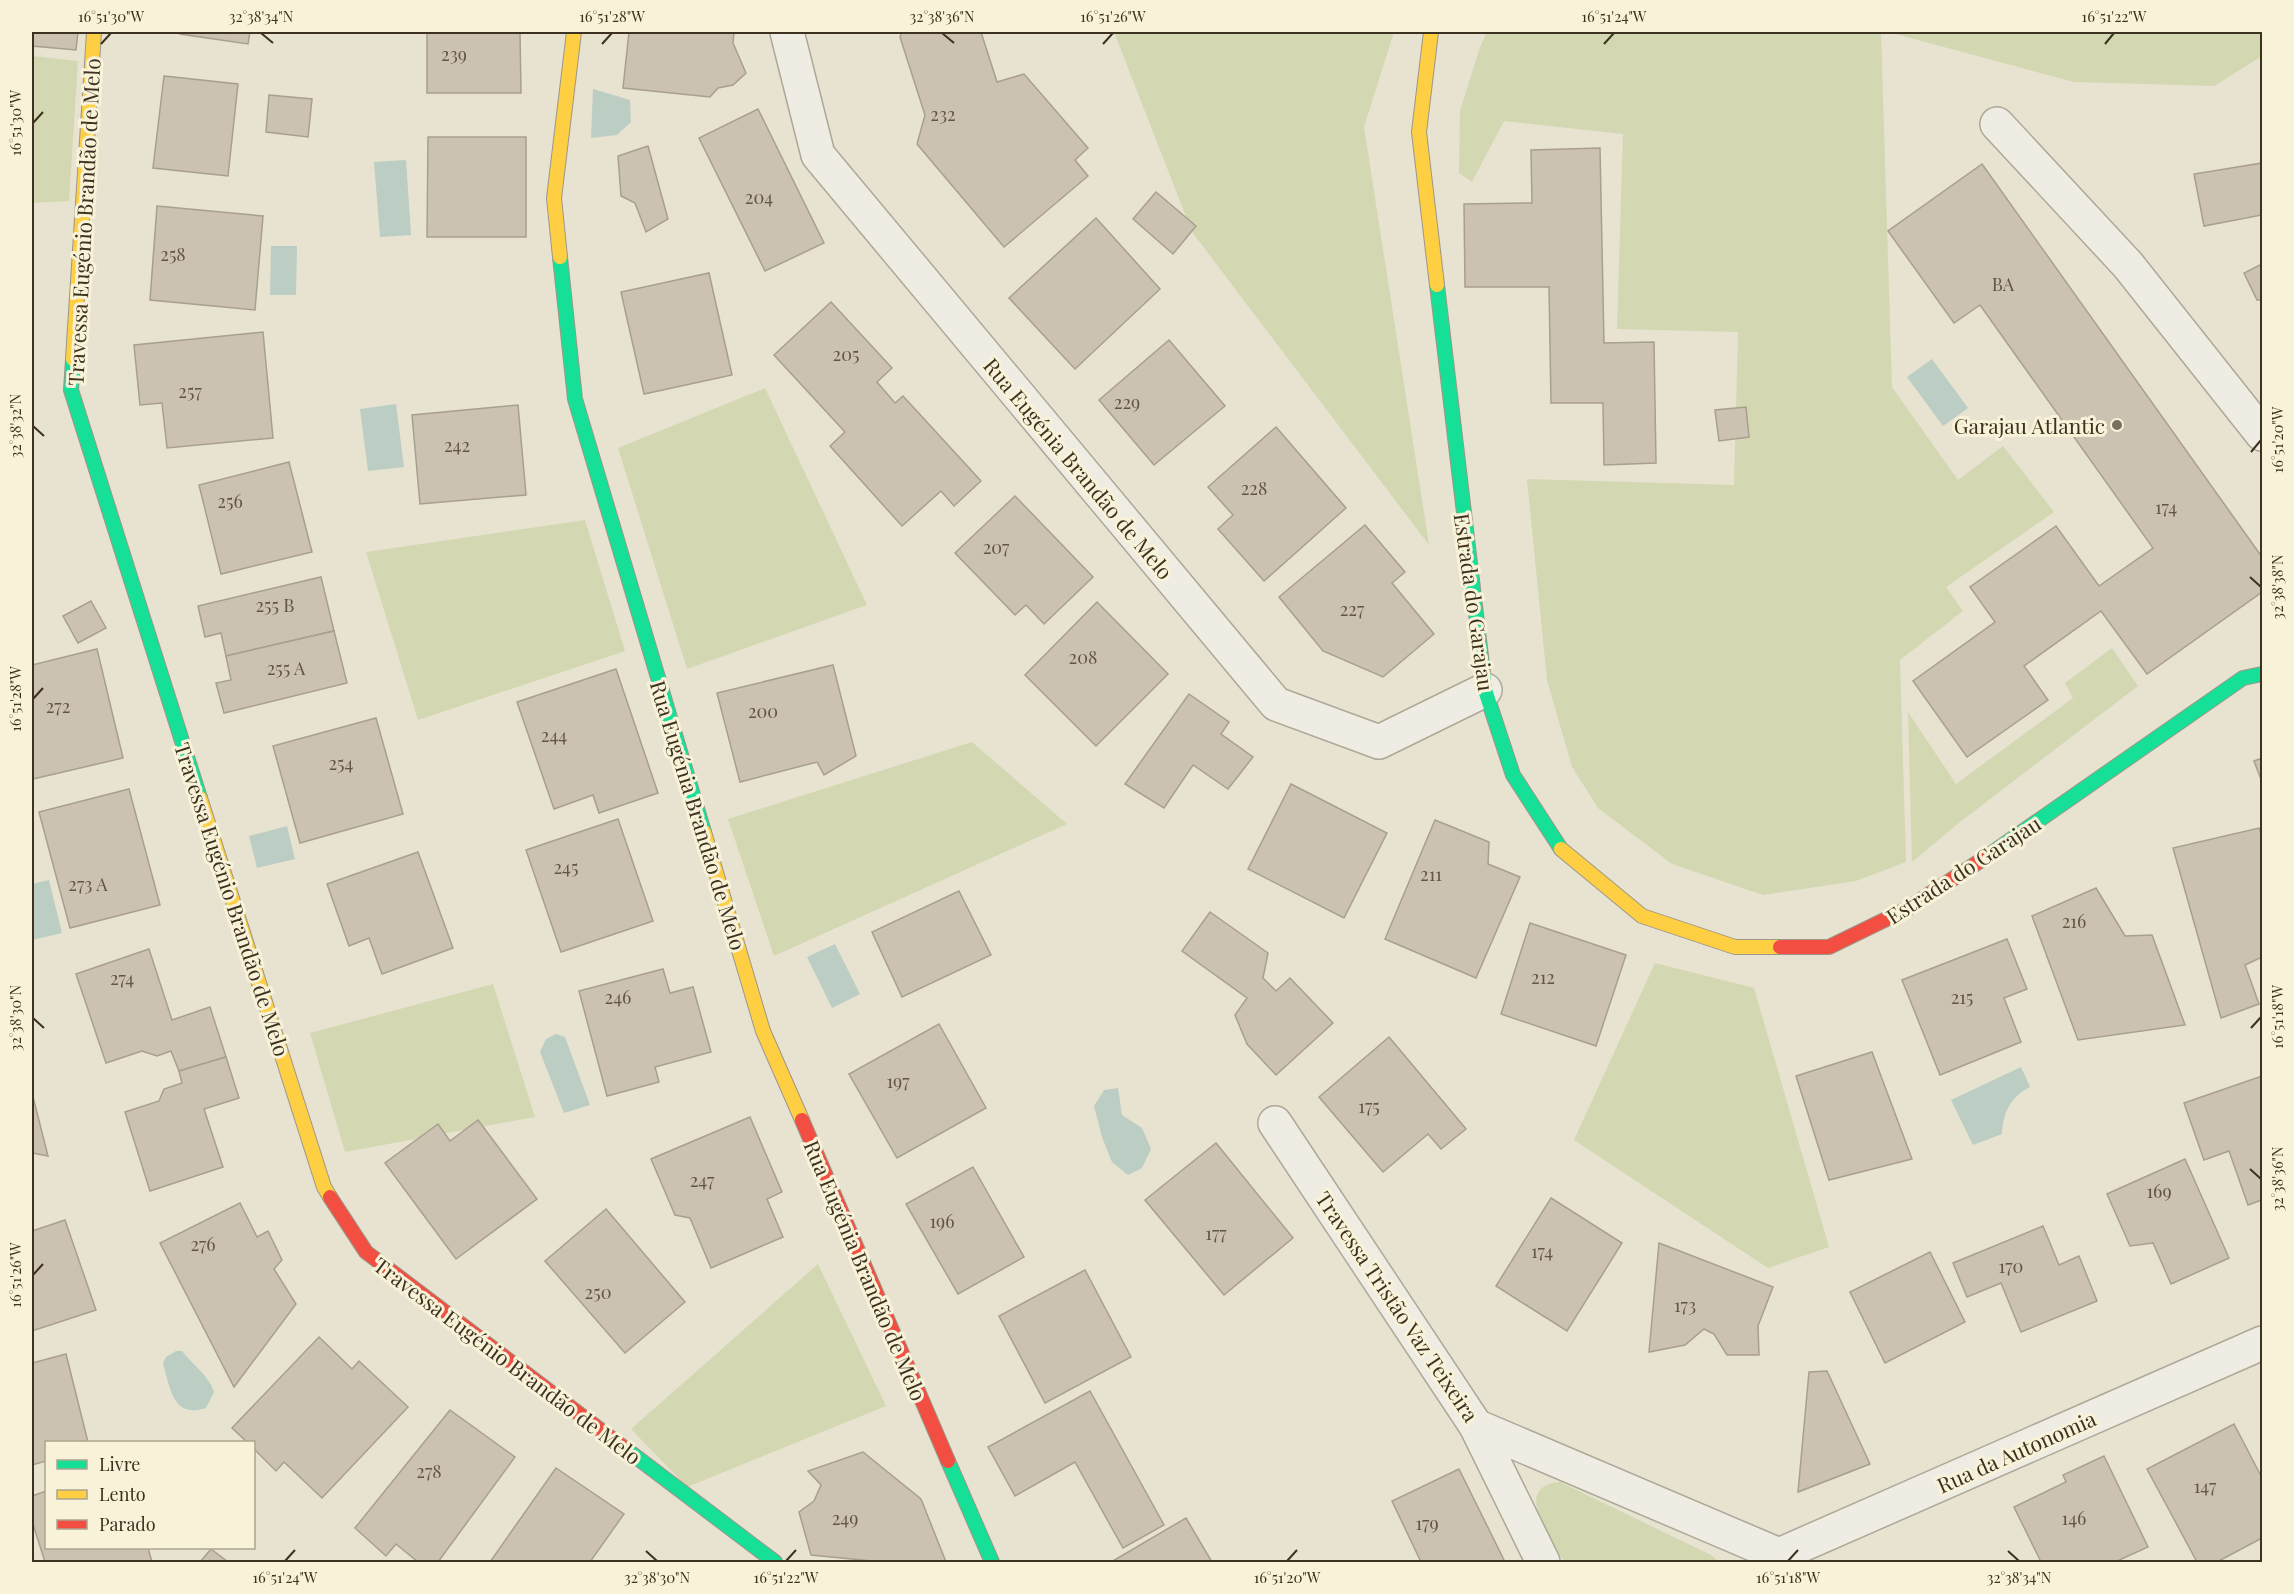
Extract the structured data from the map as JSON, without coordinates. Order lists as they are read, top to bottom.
{
  "streets": {
    "street": [
      "Travessa Eugénio Brandão de Melo",
      "Rua Eugénia Brandão de Melo",
      "Estrada do Garajau",
      "Travessa Tristão Vaz Teixeira",
      "Rua da Autonomia"
    ]
  },
  "crossings": [
    ["Rua Eugénia Brandão de Melo", "Estrada do Garajau"],
    ["Travessa Tristão Vaz Teixeira", "Rua da Autonomia"]
  ],
  "places": ["Garajau Atlantic"],
  "house_numbers": [
    "239",
    "232",
    "204",
    "258",
    "BA",
    "205",
    "257",
    "229",
    "242",
    "228",
    "256",
    "174",
    "207",
    "255 B",
    "227",
    "208",
    "255 A",
    "272",
    "200",
    "244",
    "254",
    "245",
    "211",
    "273 A",
    "216",
    "212",
    "274",
    "246",
    "215",
    "197",
    "175",
    "247",
    "169",
    "196",
    "177",
    "276",
    "174",
    "170",
    "250",
    "173",
    "278",
    "147",
    "249",
    "146",
    "179"
  ],
  "legend": ["Livre", "Lento", "Parado"],
  "coordinates": [
    "16°51'30\"W",
    "32°38'34\"N",
    "16°51'28\"W",
    "32°38'36\"N",
    "16°51'26\"W",
    "16°51'24\"W",
    "16°51'22\"W",
    "32°38'32\"N",
    "16°51'20\"W",
    "32°38'38\"N",
    "16°51'18\"W",
    "32°38'30\"N"
  ]
}
